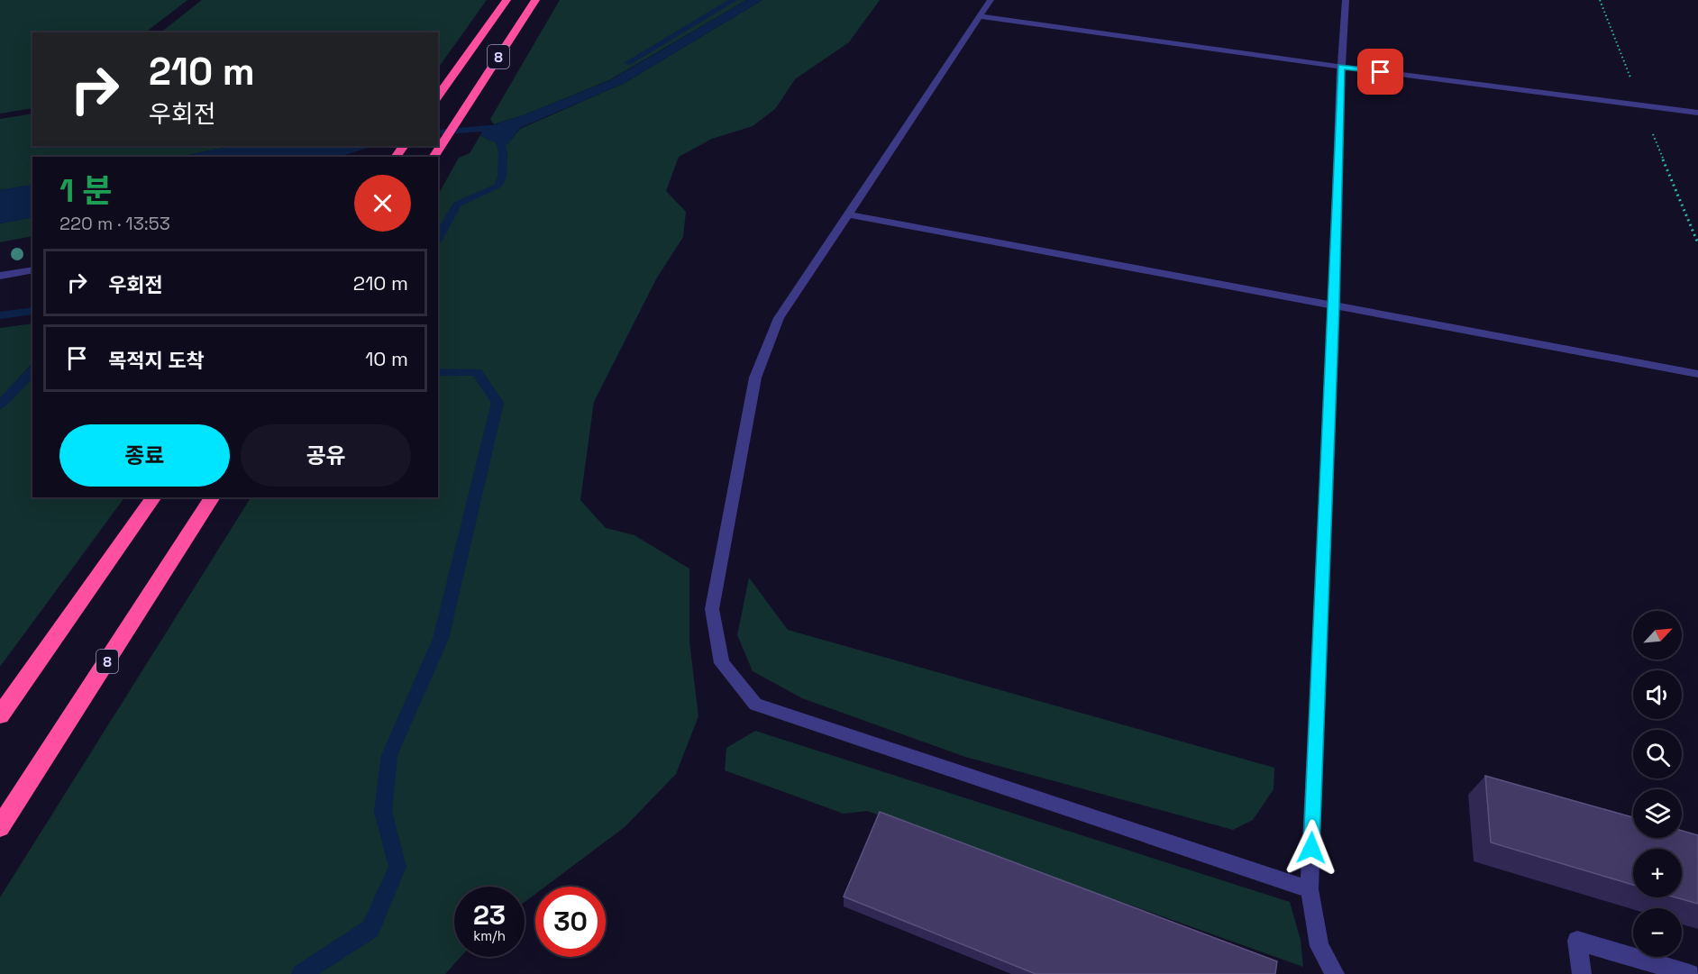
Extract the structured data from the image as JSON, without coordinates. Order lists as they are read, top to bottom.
{
  "streets": {
    "highway": ["8"]
  },
  "north": "top right",
  "page": {
    "turn": ["210 m", "우회전"],
    "heading": ["1 분", "220 m · 13:53"],
    "list": [
      {
        "name": "우회전",
        "value": "210 m"
      },
      {
        "name": "목적지 도착",
        "value": "10 m"
      }
    ],
    "buttons": ["종료", "공유"],
    "map_buttons": ["+", "−"],
    "speed": "23 km/h",
    "limit": "30"
  }
}
